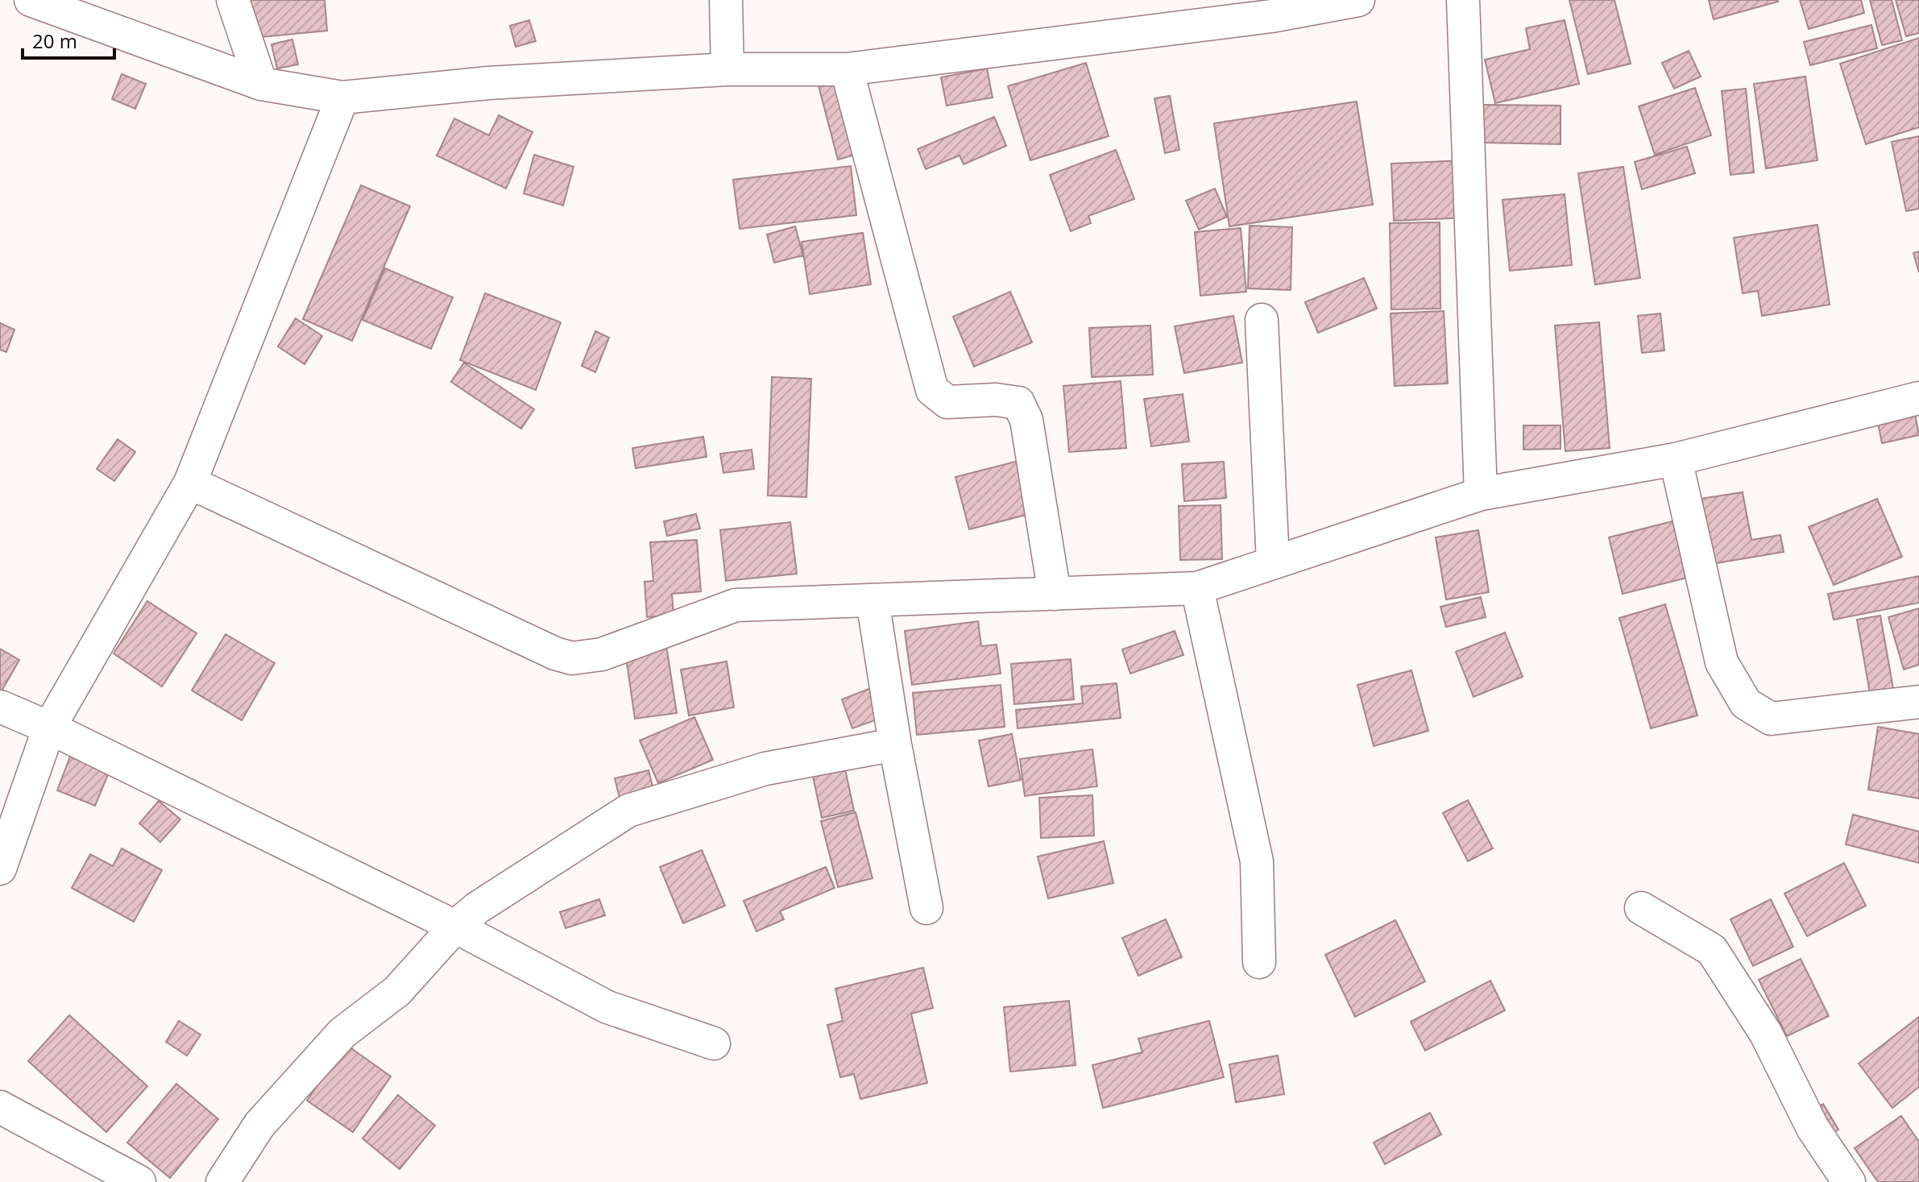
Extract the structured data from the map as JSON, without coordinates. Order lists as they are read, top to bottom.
{
  "scale_bar": "20 m"
}
